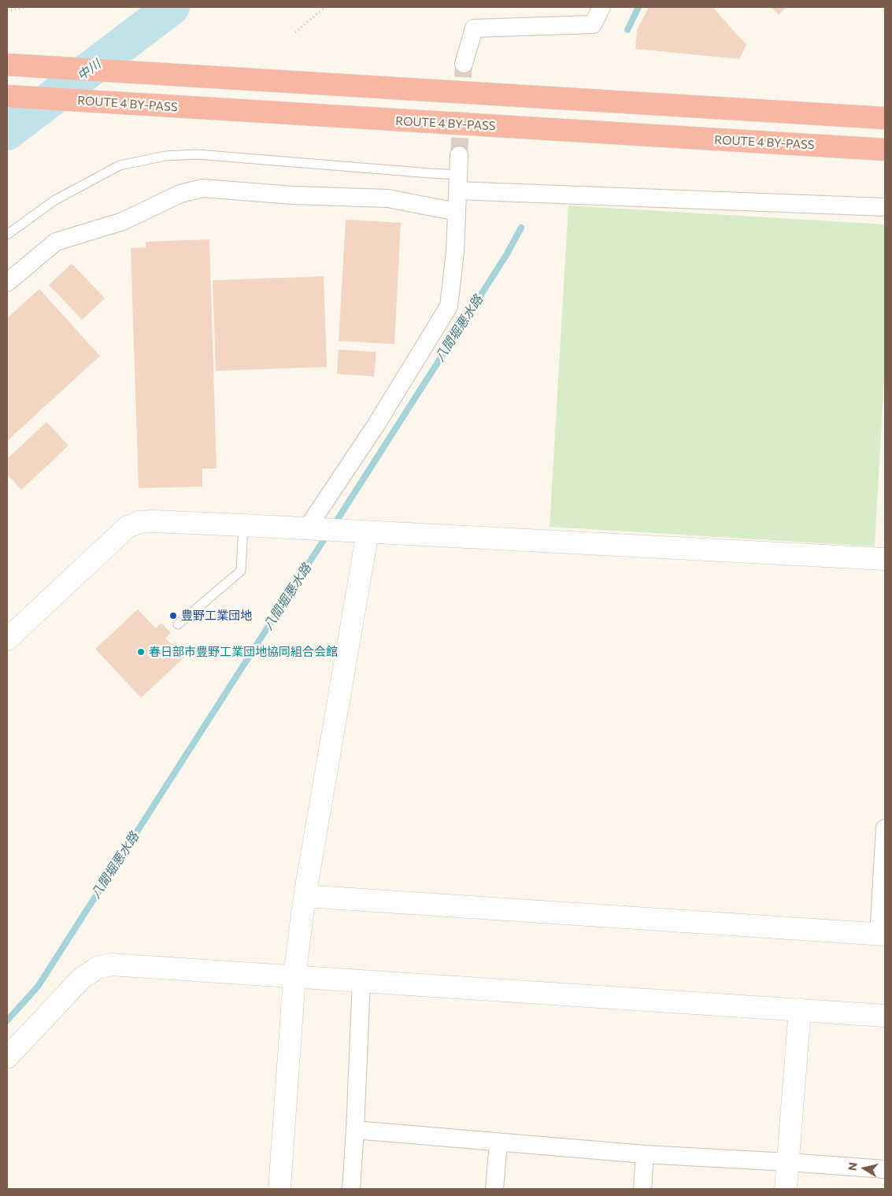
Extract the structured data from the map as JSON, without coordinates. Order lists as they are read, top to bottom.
{
  "streets": {
    "highway": ["ROUTE 4 BY-PASS"]
  },
  "water": ["中川", "八間堀悪水路"],
  "places": ["豊野工業団地", "春日部市豊野工業団地協同組合会館"],
  "north": "left"
}
